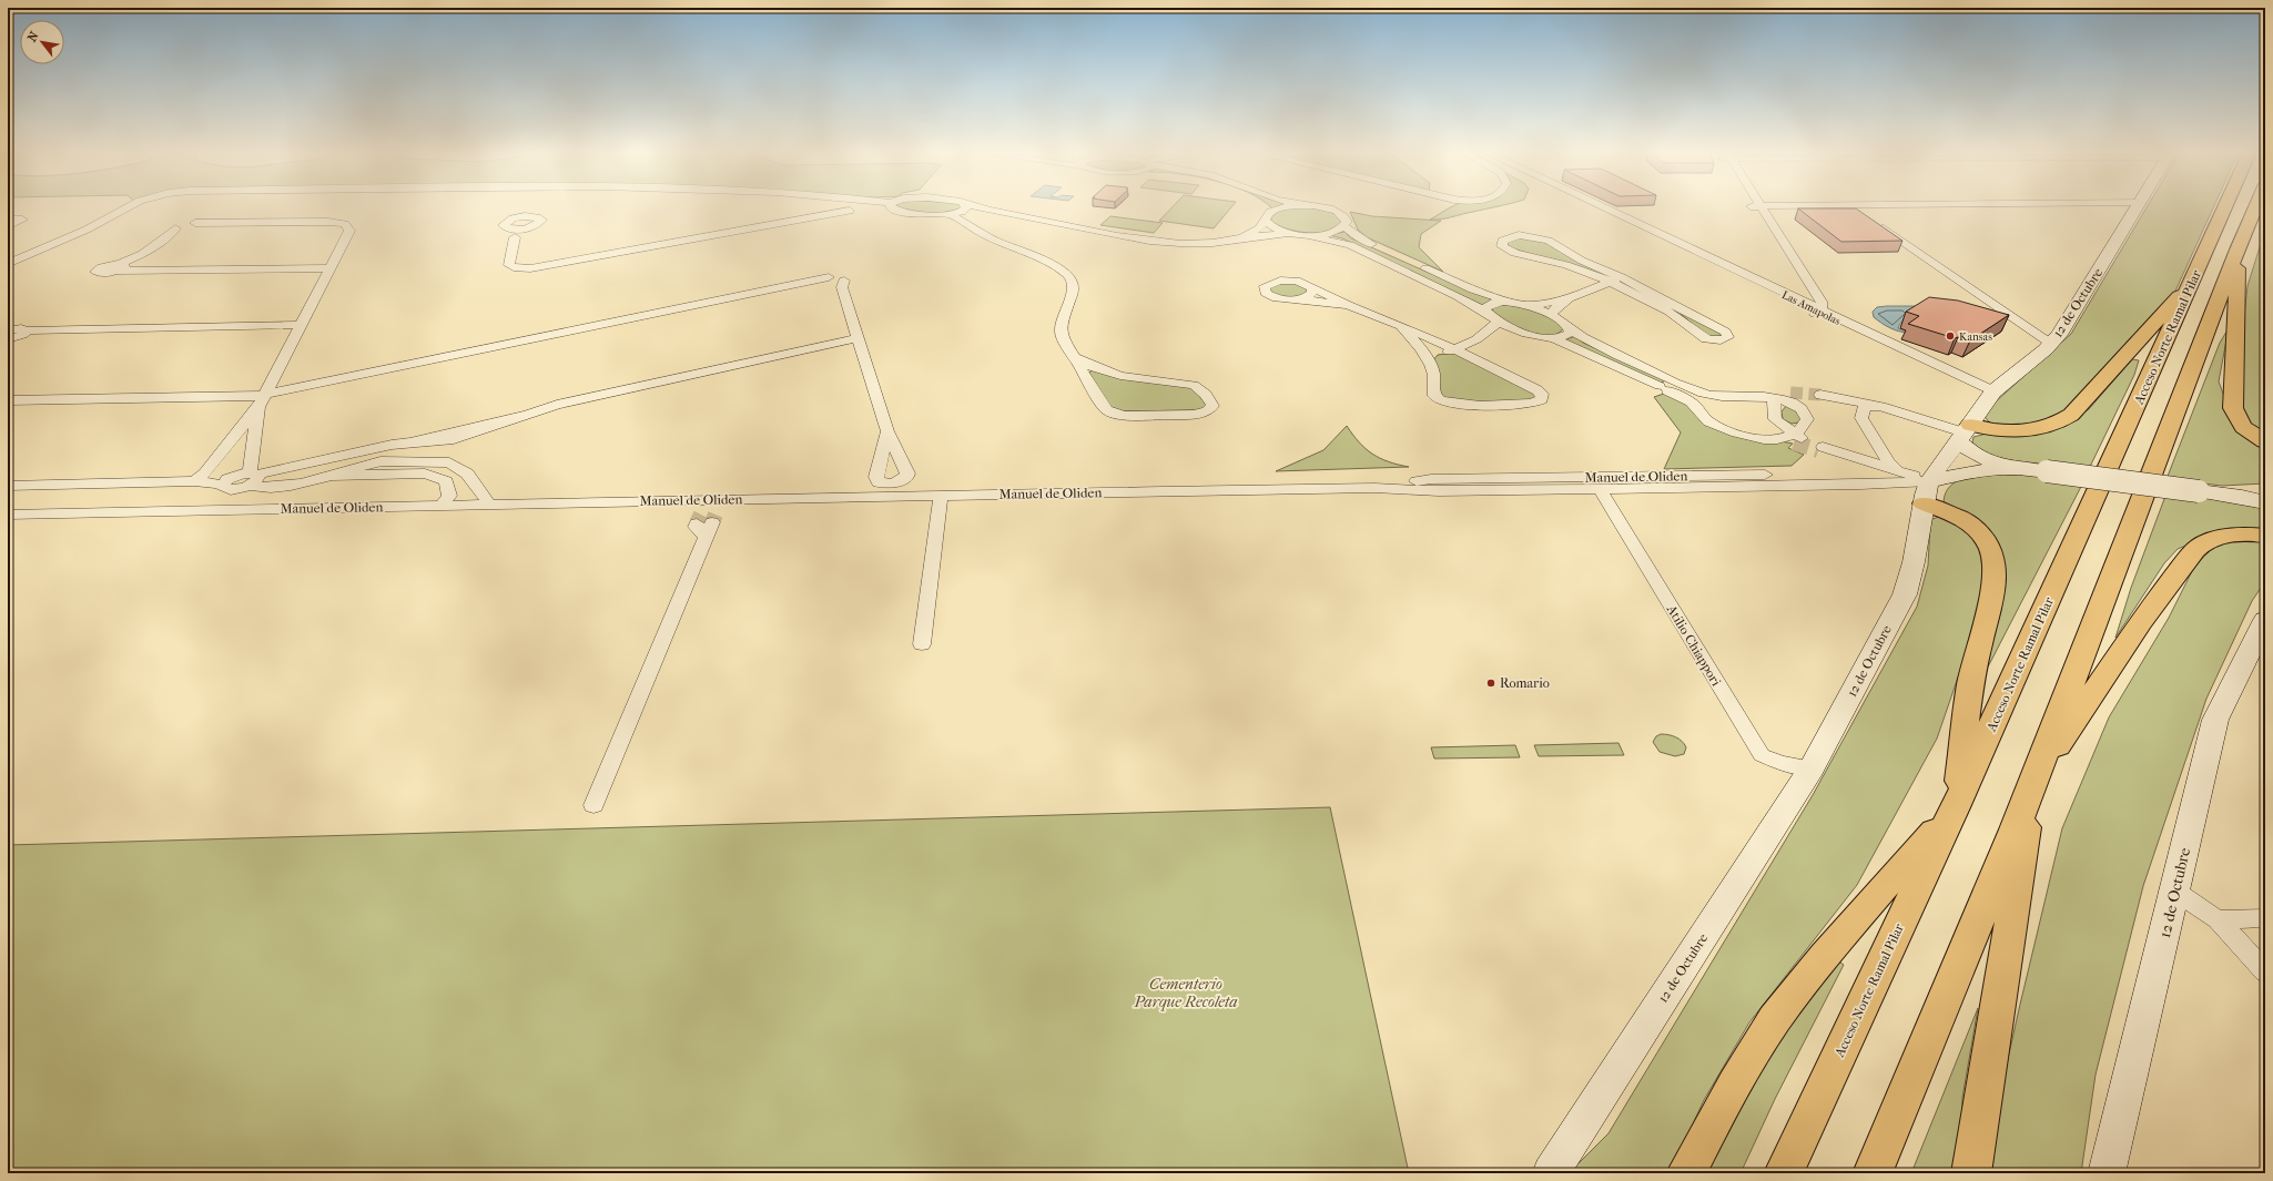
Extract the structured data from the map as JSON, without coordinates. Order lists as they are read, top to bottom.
{
  "streets": {
    "highway": ["Acceso Norte Ramal Pilar"],
    "street": [
      "12 de Octubre",
      "Las Amapolas",
      "Manuel de Oliden",
      "Atilio Chiappori"
    ]
  },
  "crossings": [
    ["12 de Octubre", "Las Amapolas"],
    ["12 de Octubre", "Manuel de Oliden"],
    ["12 de Octubre", "Atilio Chiappori"],
    ["Manuel de Oliden", "Atilio Chiappori"]
  ],
  "parks": ["Cementerio Parque Recoleta"],
  "places": ["Kansas", "Romario"],
  "north": "top left"
}
